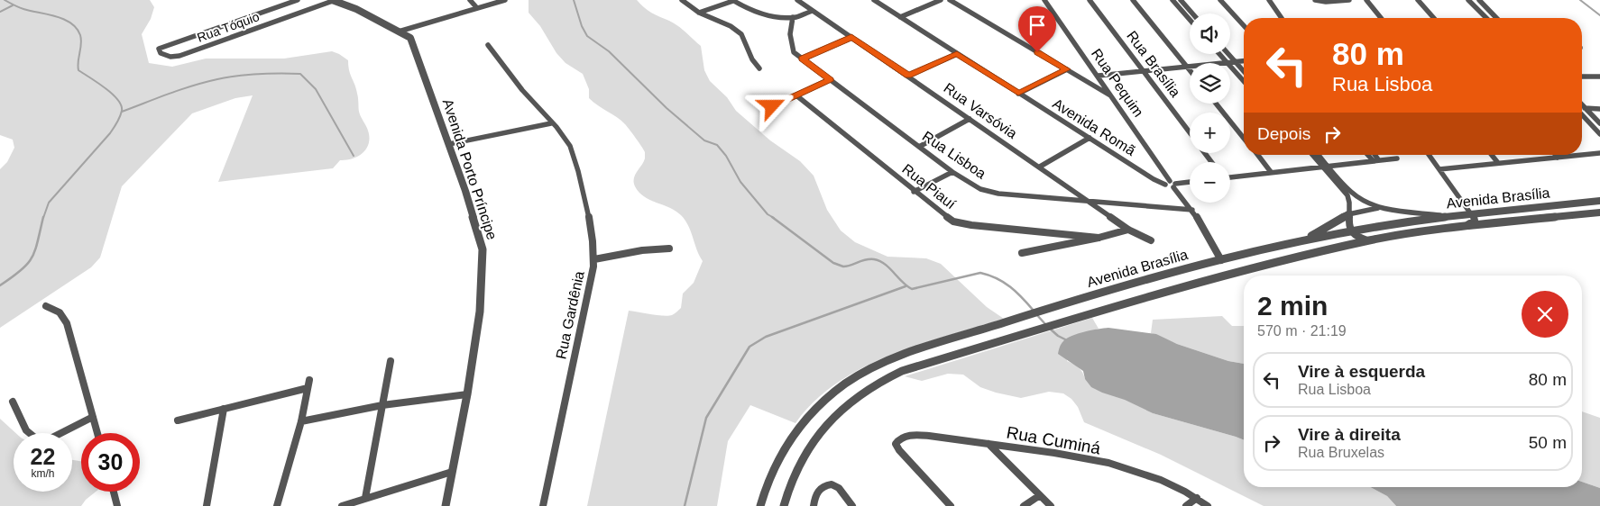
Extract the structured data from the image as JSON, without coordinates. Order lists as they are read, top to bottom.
{
  "streets": {
    "street": [
      "Rua Tóquio",
      "Rua Brasília",
      "Rua Pequim",
      "Rua Varsóvia",
      "Avenida Romã",
      "Rua Lisboa",
      "Avenida Porto Príncipe",
      "Rua Piauí",
      "Avenida Brasília",
      "Rua Gardênia",
      "Rua Cuminá"
    ]
  },
  "crossings": [
    ["Rua Tóquio", "Avenida Porto Príncipe"],
    ["Rua Pequim", "Avenida Romã"],
    ["Rua Pequim", "Rua Lisboa"],
    ["Rua Pequim", "Avenida Brasília"],
    ["Rua Varsóvia", "Rua Lisboa"]
  ],
  "page": {
    "map_buttons": ["+", "−"],
    "turn": ["80 m", "Rua Lisboa"],
    "then": "Depois",
    "heading": ["2 min", "570 m · 21:19"],
    "list": [
      {
        "name": "Vire à esquerda",
        "note": "Rua Lisboa",
        "value": "80 m"
      },
      {
        "name": "Vire à direita",
        "note": "Rua Bruxelas",
        "value": "50 m"
      }
    ],
    "speed": "22 km/h",
    "limit": "30"
  }
}
